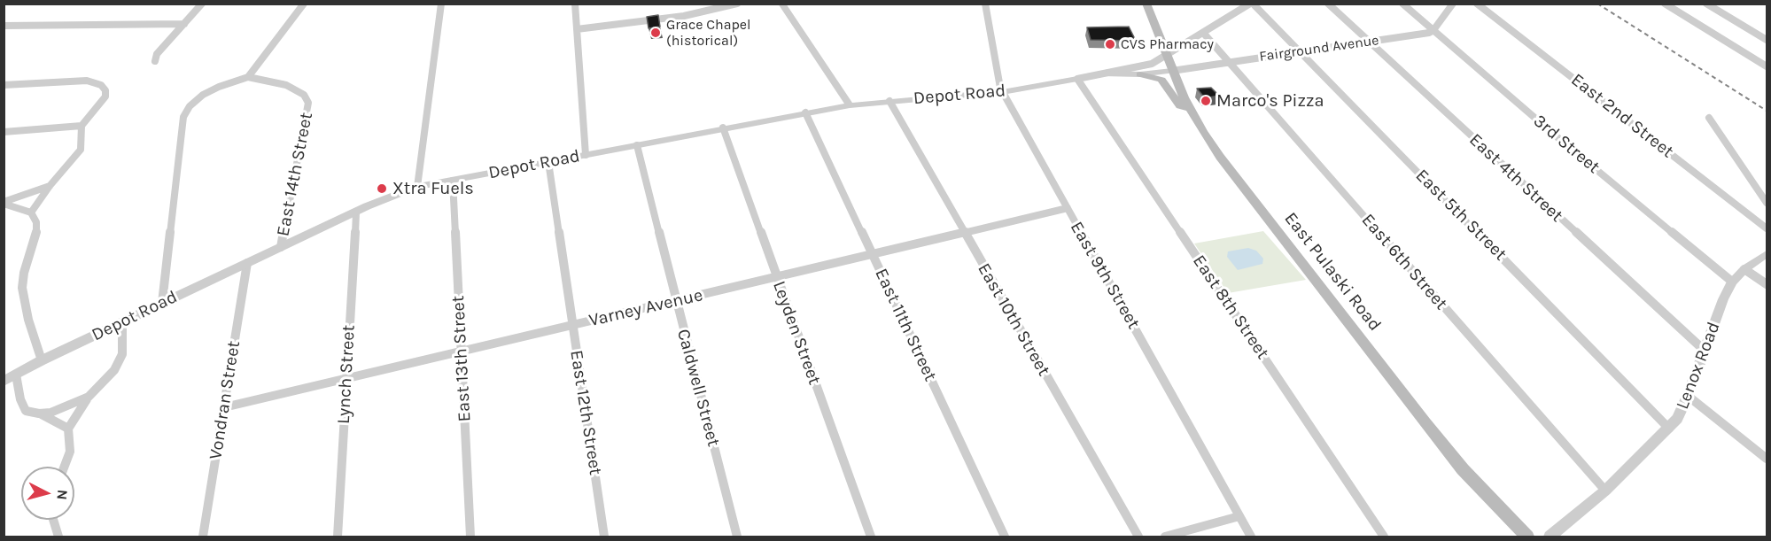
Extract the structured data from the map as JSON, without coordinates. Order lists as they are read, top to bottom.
{
  "streets": {
    "main road": ["East Pulaski Road"],
    "street": [
      "Fairground Avenue",
      "Depot Road",
      "East 2nd Street",
      "3rd Street",
      "East 14th Street",
      "East 4th Street",
      "East 5th Street",
      "East 6th Street",
      "East 9th Street",
      "East 8th Street",
      "Varney Avenue",
      "East 10th Street",
      "East 11th Street",
      "Leyden Street",
      "East 13th Street",
      "Lenox Road",
      "Lynch Street",
      "Caldwell Street",
      "Vondran Street",
      "East 12th Street"
    ]
  },
  "crossings": [
    ["Fairground Avenue", "Depot Road"],
    ["Fairground Avenue", "3rd Street"],
    ["Fairground Avenue", "East 4th Street"],
    ["Fairground Avenue", "East 5th Street"],
    ["Fairground Avenue", "East 6th Street"],
    ["Fairground Avenue", "East Pulaski Road"],
    ["Depot Road", "East 14th Street"],
    ["Depot Road", "East 5th Street"],
    ["Depot Road", "East 6th Street"],
    ["Depot Road", "East Pulaski Road"],
    ["Depot Road", "East 9th Street"],
    ["Depot Road", "East 8th Street"],
    ["Depot Road", "East 10th Street"],
    ["Depot Road", "East 11th Street"],
    ["Depot Road", "Leyden Street"],
    ["Depot Road", "East 13th Street"],
    ["Depot Road", "Lynch Street"],
    ["Depot Road", "Caldwell Street"],
    ["Depot Road", "Vondran Street"],
    ["Depot Road", "East 12th Street"],
    ["3rd Street", "Lenox Road"],
    ["East 4th Street", "Lenox Road"],
    ["East 5th Street", "Lenox Road"],
    ["East 6th Street", "Lenox Road"],
    ["East 9th Street", "Varney Avenue"],
    ["Varney Avenue", "East 10th Street"],
    ["Varney Avenue", "East 11th Street"],
    ["Varney Avenue", "Leyden Street"],
    ["Varney Avenue", "East 13th Street"],
    ["Varney Avenue", "Lynch Street"],
    ["Varney Avenue", "Caldwell Street"],
    ["Varney Avenue", "Vondran Street"],
    ["Varney Avenue", "East 12th Street"]
  ],
  "places": [
    "Grace Chapel (historical)",
    "CVS Pharmacy",
    "Marco's Pizza",
    "Xtra Fuels"
  ],
  "north": "right"
}
